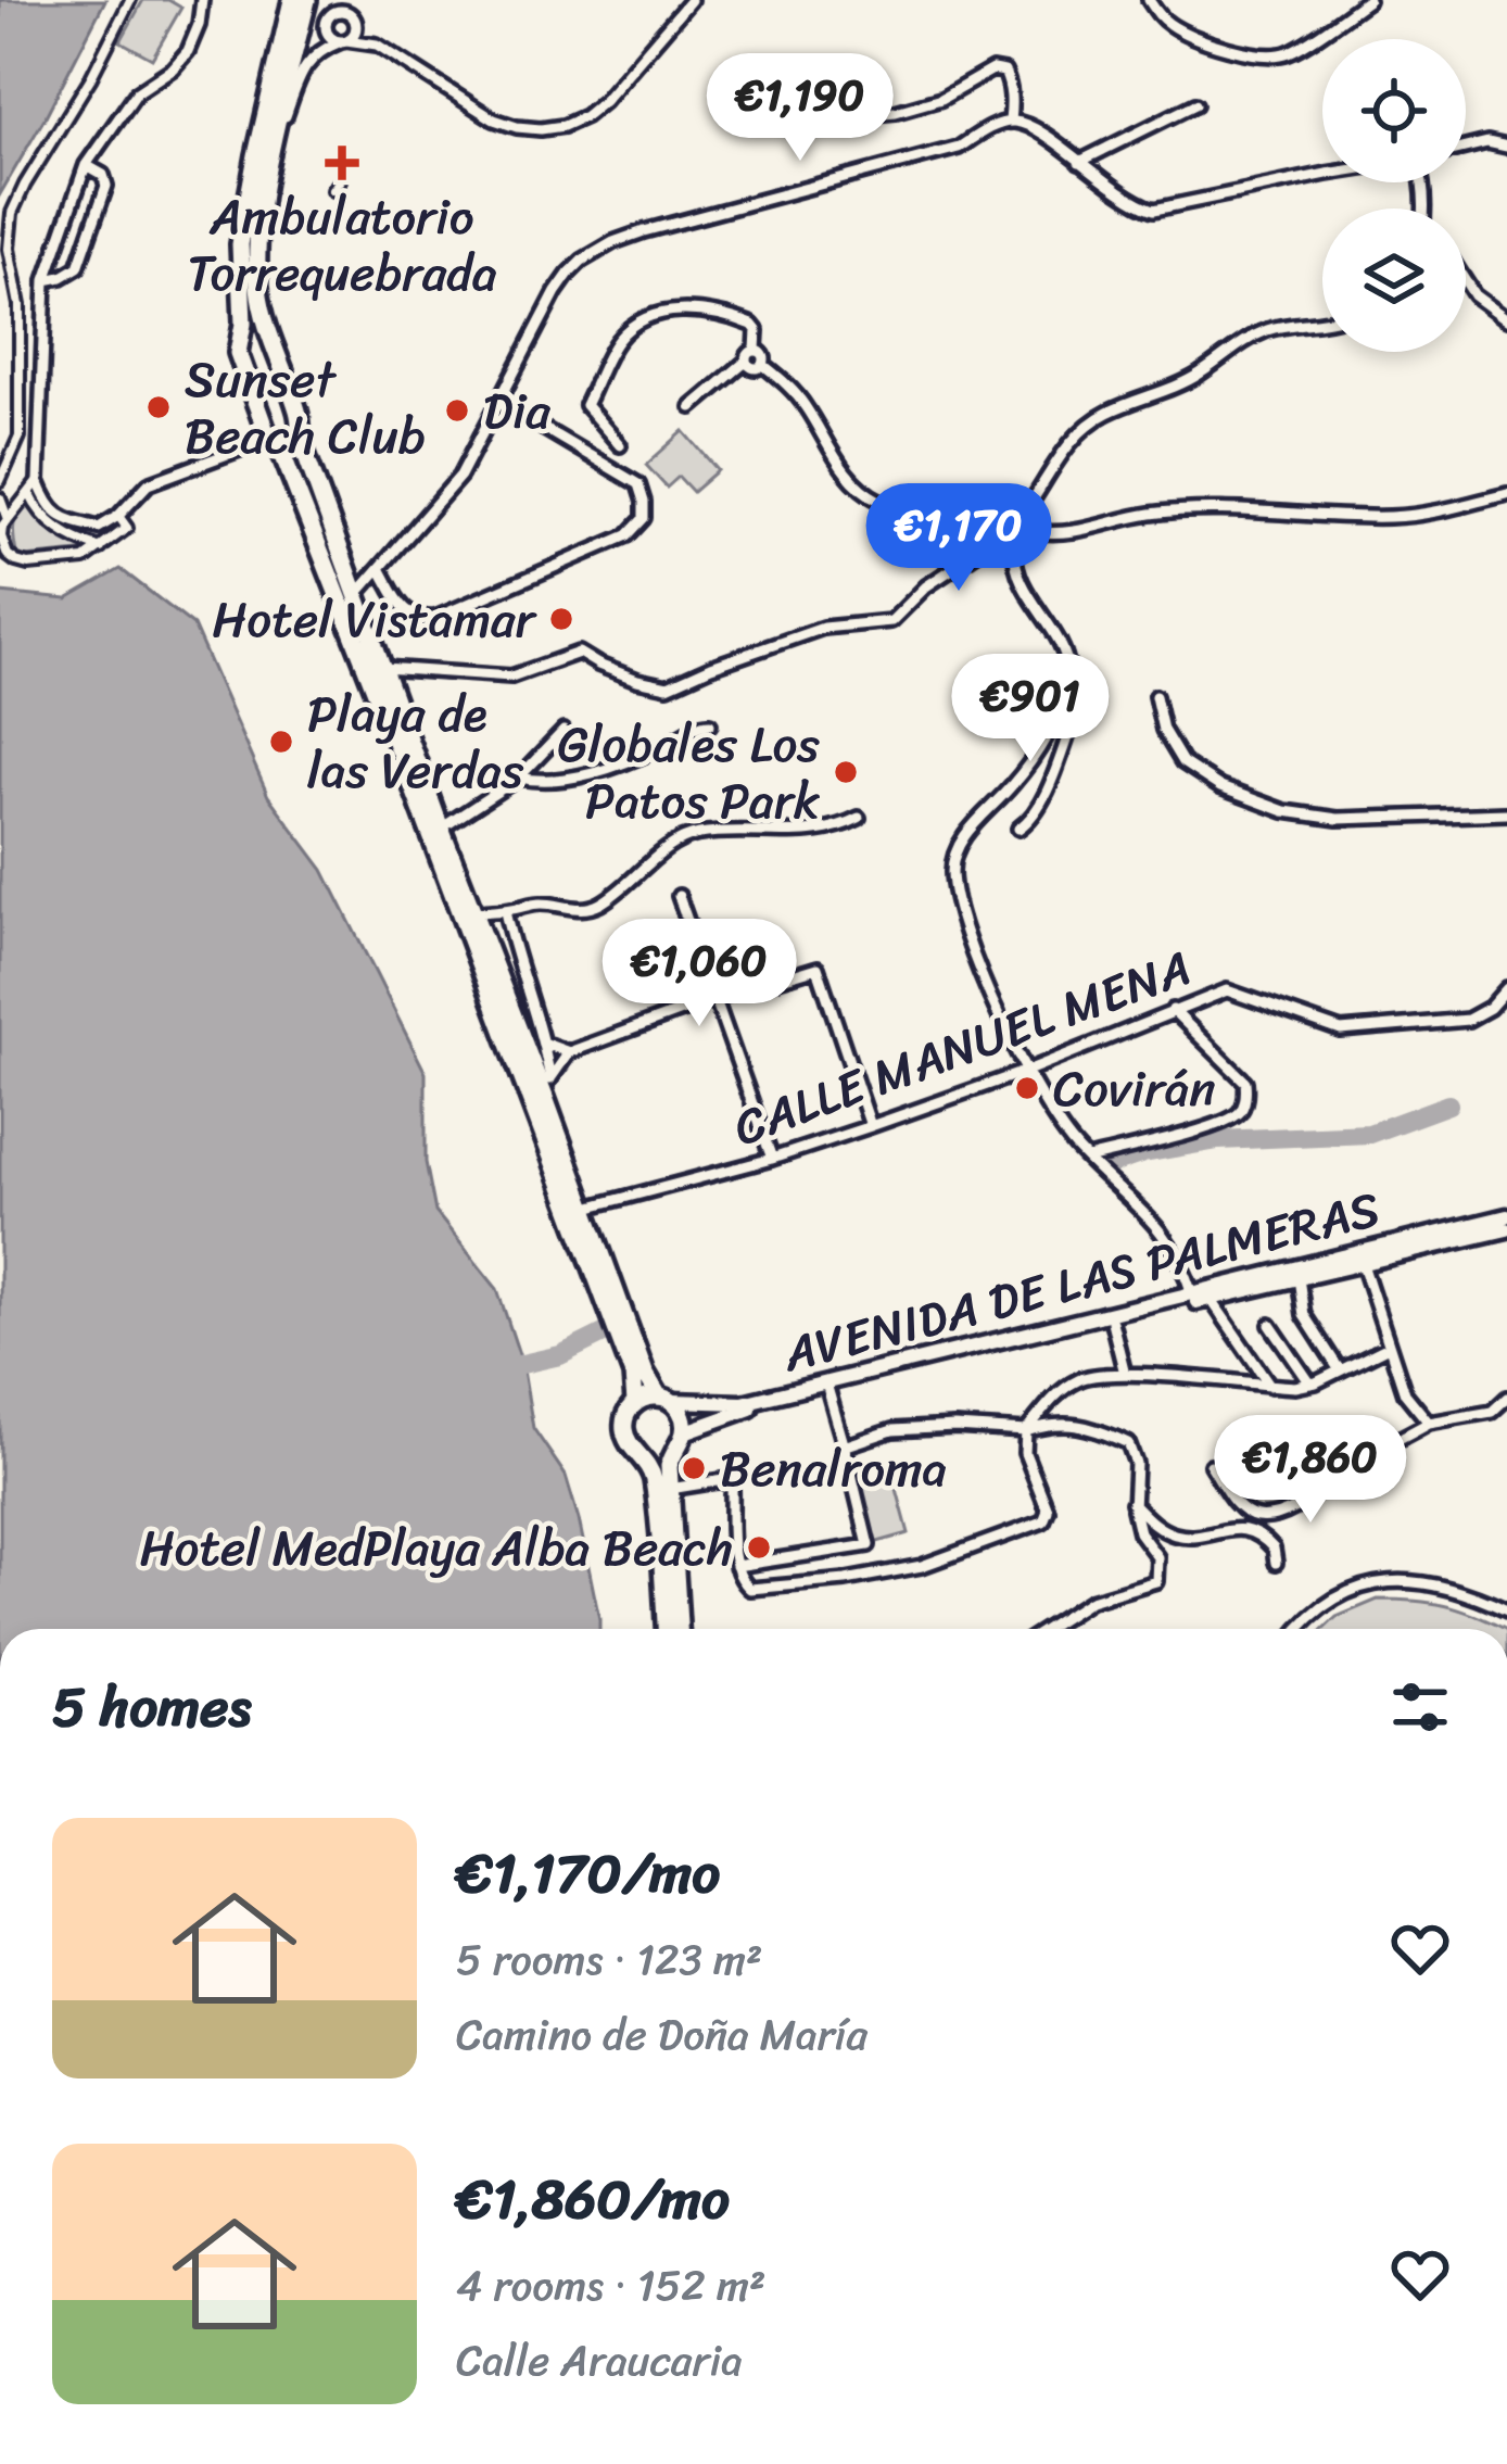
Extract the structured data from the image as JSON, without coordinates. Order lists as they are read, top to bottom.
{
  "streets": {
    "street": ["CALLE MANUEL MENA", "AVENIDA DE LAS PALMERAS"]
  },
  "places": {
    "health": ["Ambulatorio Torrequebrada"],
    "other": [
      "Sunset Beach Club",
      "Dia",
      "Hotel Vistamar",
      "Playa de las Verdas",
      "Globales Los Patos Park",
      "Covirán",
      "Benalroma",
      "Hotel MedPlaya Alba Beach"
    ]
  },
  "page": {
    "price": [
      "€1,190",
      "€1,170",
      "€901",
      "€1,060",
      "€1,860"
    ],
    "heading": "5 homes",
    "list": [
      {
        "name": "€1,170/mo",
        "note": "5 rooms · 123 m² · Camino de Doña María"
      },
      {
        "name": "€1,860/mo",
        "note": "4 rooms · 152 m² · Calle Araucaria"
      }
    ]
  }
}
